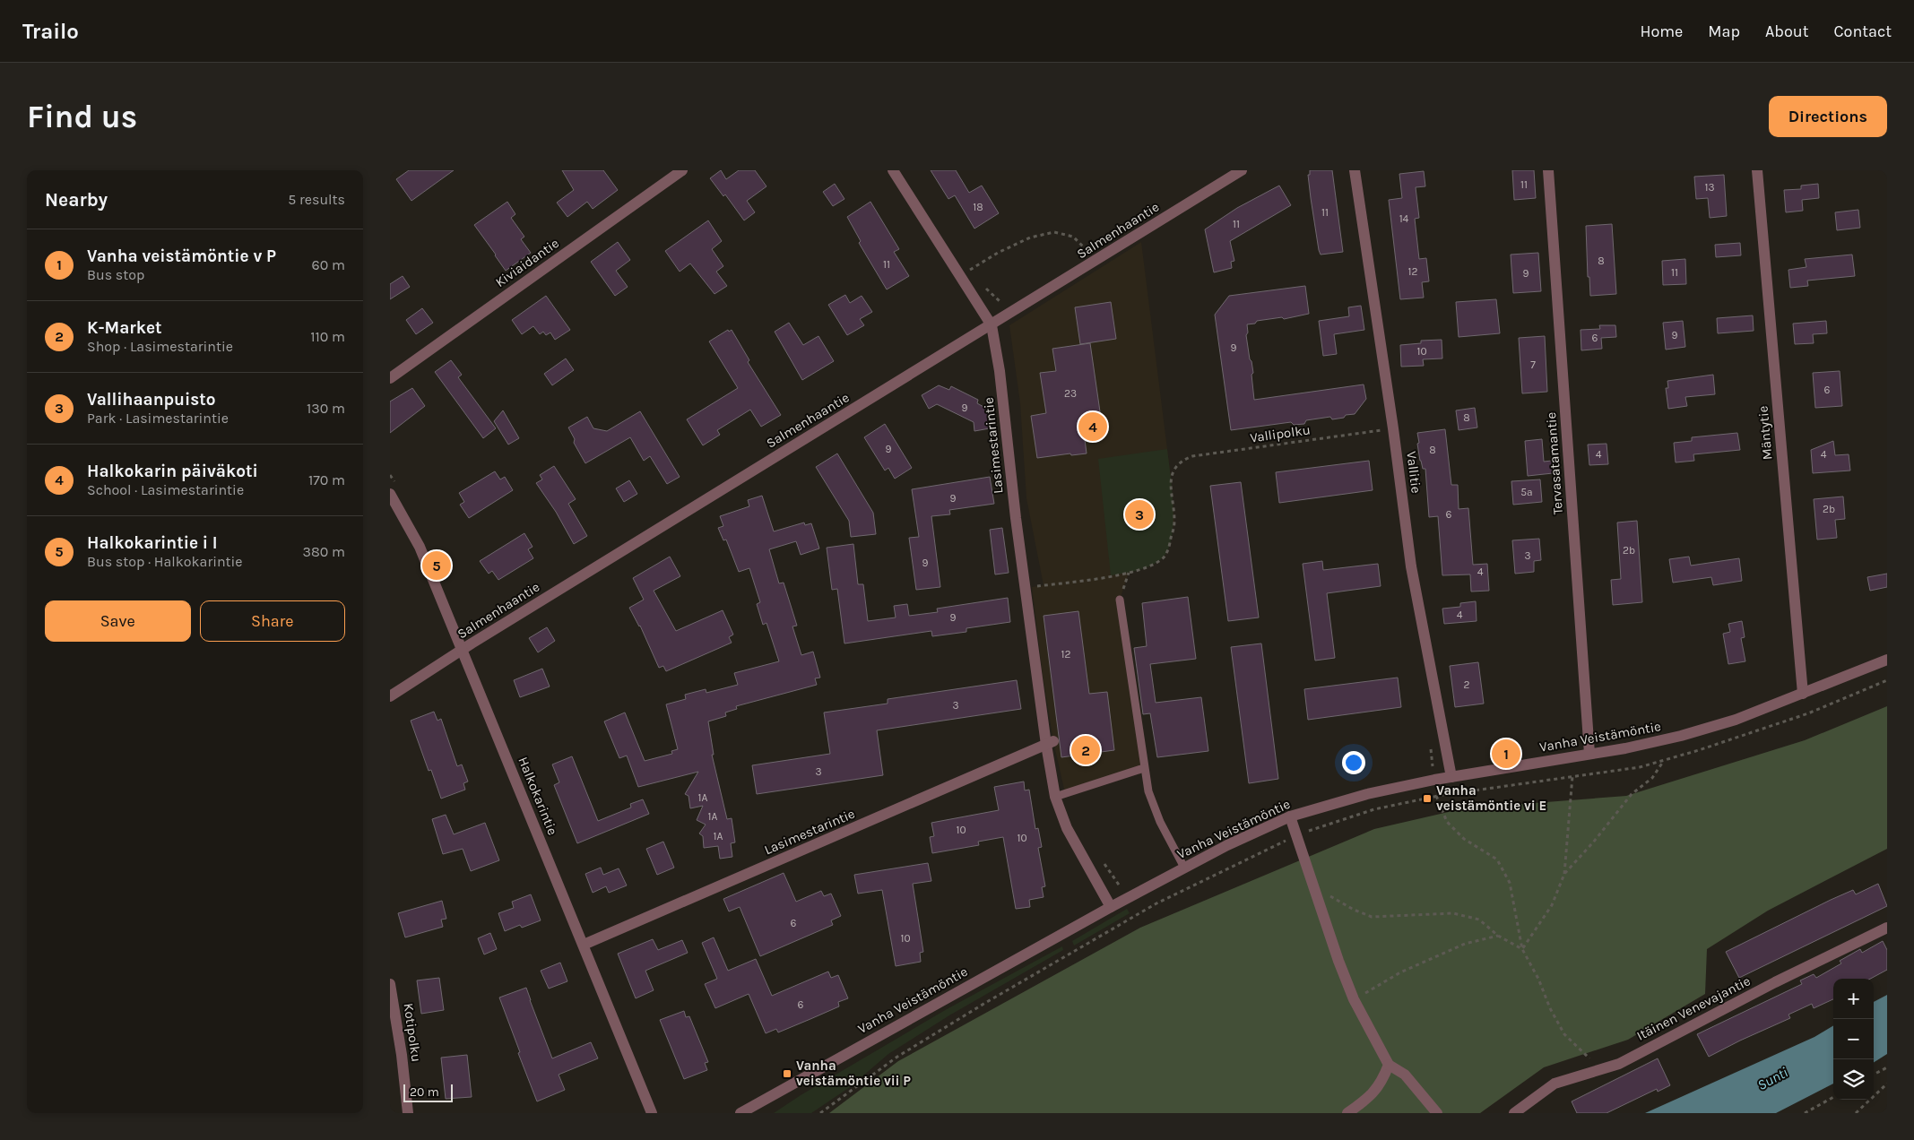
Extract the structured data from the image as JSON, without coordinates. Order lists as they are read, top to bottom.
{
  "streets": {
    "street": [
      "Salmenhaantie",
      "Kiviaidantie",
      "Mäntytie",
      "Lasimestarintie",
      "Tervasatamantie",
      "Vallitie",
      "Vanha Veistämöntie",
      "Halkokarintie",
      "Itäinen Venevajantie",
      "Kotipolku"
    ],
    "path": ["Vallipolku"]
  },
  "crossings": [
    ["Salmenhaantie", "Lasimestarintie"],
    ["Salmenhaantie", "Halkokarintie"],
    ["Mäntytie", "Vanha Veistämöntie"],
    ["Lasimestarintie", "Vanha Veistämöntie"],
    ["Lasimestarintie", "Halkokarintie"],
    ["Tervasatamantie", "Vanha Veistämöntie"],
    ["Vallitie", "Vanha Veistämöntie"]
  ],
  "water": ["Sunti"],
  "places": {
    "transit": ["Vanha veistämöntie vi E", "Vanha veistämöntie vii P"]
  },
  "house_numbers": [
    "11",
    "13",
    "18",
    "11",
    "14",
    "11",
    "8",
    "11",
    "12",
    "11",
    "9",
    "9",
    "6",
    "9",
    "10",
    "7",
    "6",
    "23",
    "9",
    "8",
    "9",
    "8",
    "4",
    "4",
    "5a",
    "9",
    "2b",
    "6",
    "2b",
    "3",
    "9",
    "4",
    "4",
    "9",
    "12",
    "2",
    "3",
    "3",
    "1A",
    "1A",
    "10",
    "1A",
    "10",
    "6",
    "10",
    "6"
  ],
  "scale_bar": "20 m",
  "page": {
    "header": "Trailo",
    "nav": [
      "Home",
      "Map",
      "About",
      "Contact"
    ],
    "buttons": [
      "Directions",
      ["Save", "Share"]
    ],
    "title": "Find us",
    "heading": ["Nearby", "5 results"],
    "list": [
      {
        "mark": "1",
        "name": "Vanha veistämöntie v P",
        "note": "Bus stop",
        "value": "60 m"
      },
      {
        "mark": "2",
        "name": "K-Market",
        "note": "Shop · Lasimestarintie",
        "value": "110 m"
      },
      {
        "mark": "3",
        "name": "Vallihaanpuisto",
        "note": "Park · Lasimestarintie",
        "value": "130 m"
      },
      {
        "mark": "4",
        "name": "Halkokarin päiväkoti",
        "note": "School · Lasimestarintie",
        "value": "170 m"
      },
      {
        "mark": "5",
        "name": "Halkokarintie i I",
        "note": "Bus stop · Halkokarintie",
        "value": "380 m"
      }
    ],
    "pins": [
      "4",
      "3",
      "5",
      "2",
      "1"
    ],
    "map_buttons": ["+", "−"],
    "scale": "20 m"
  }
}
